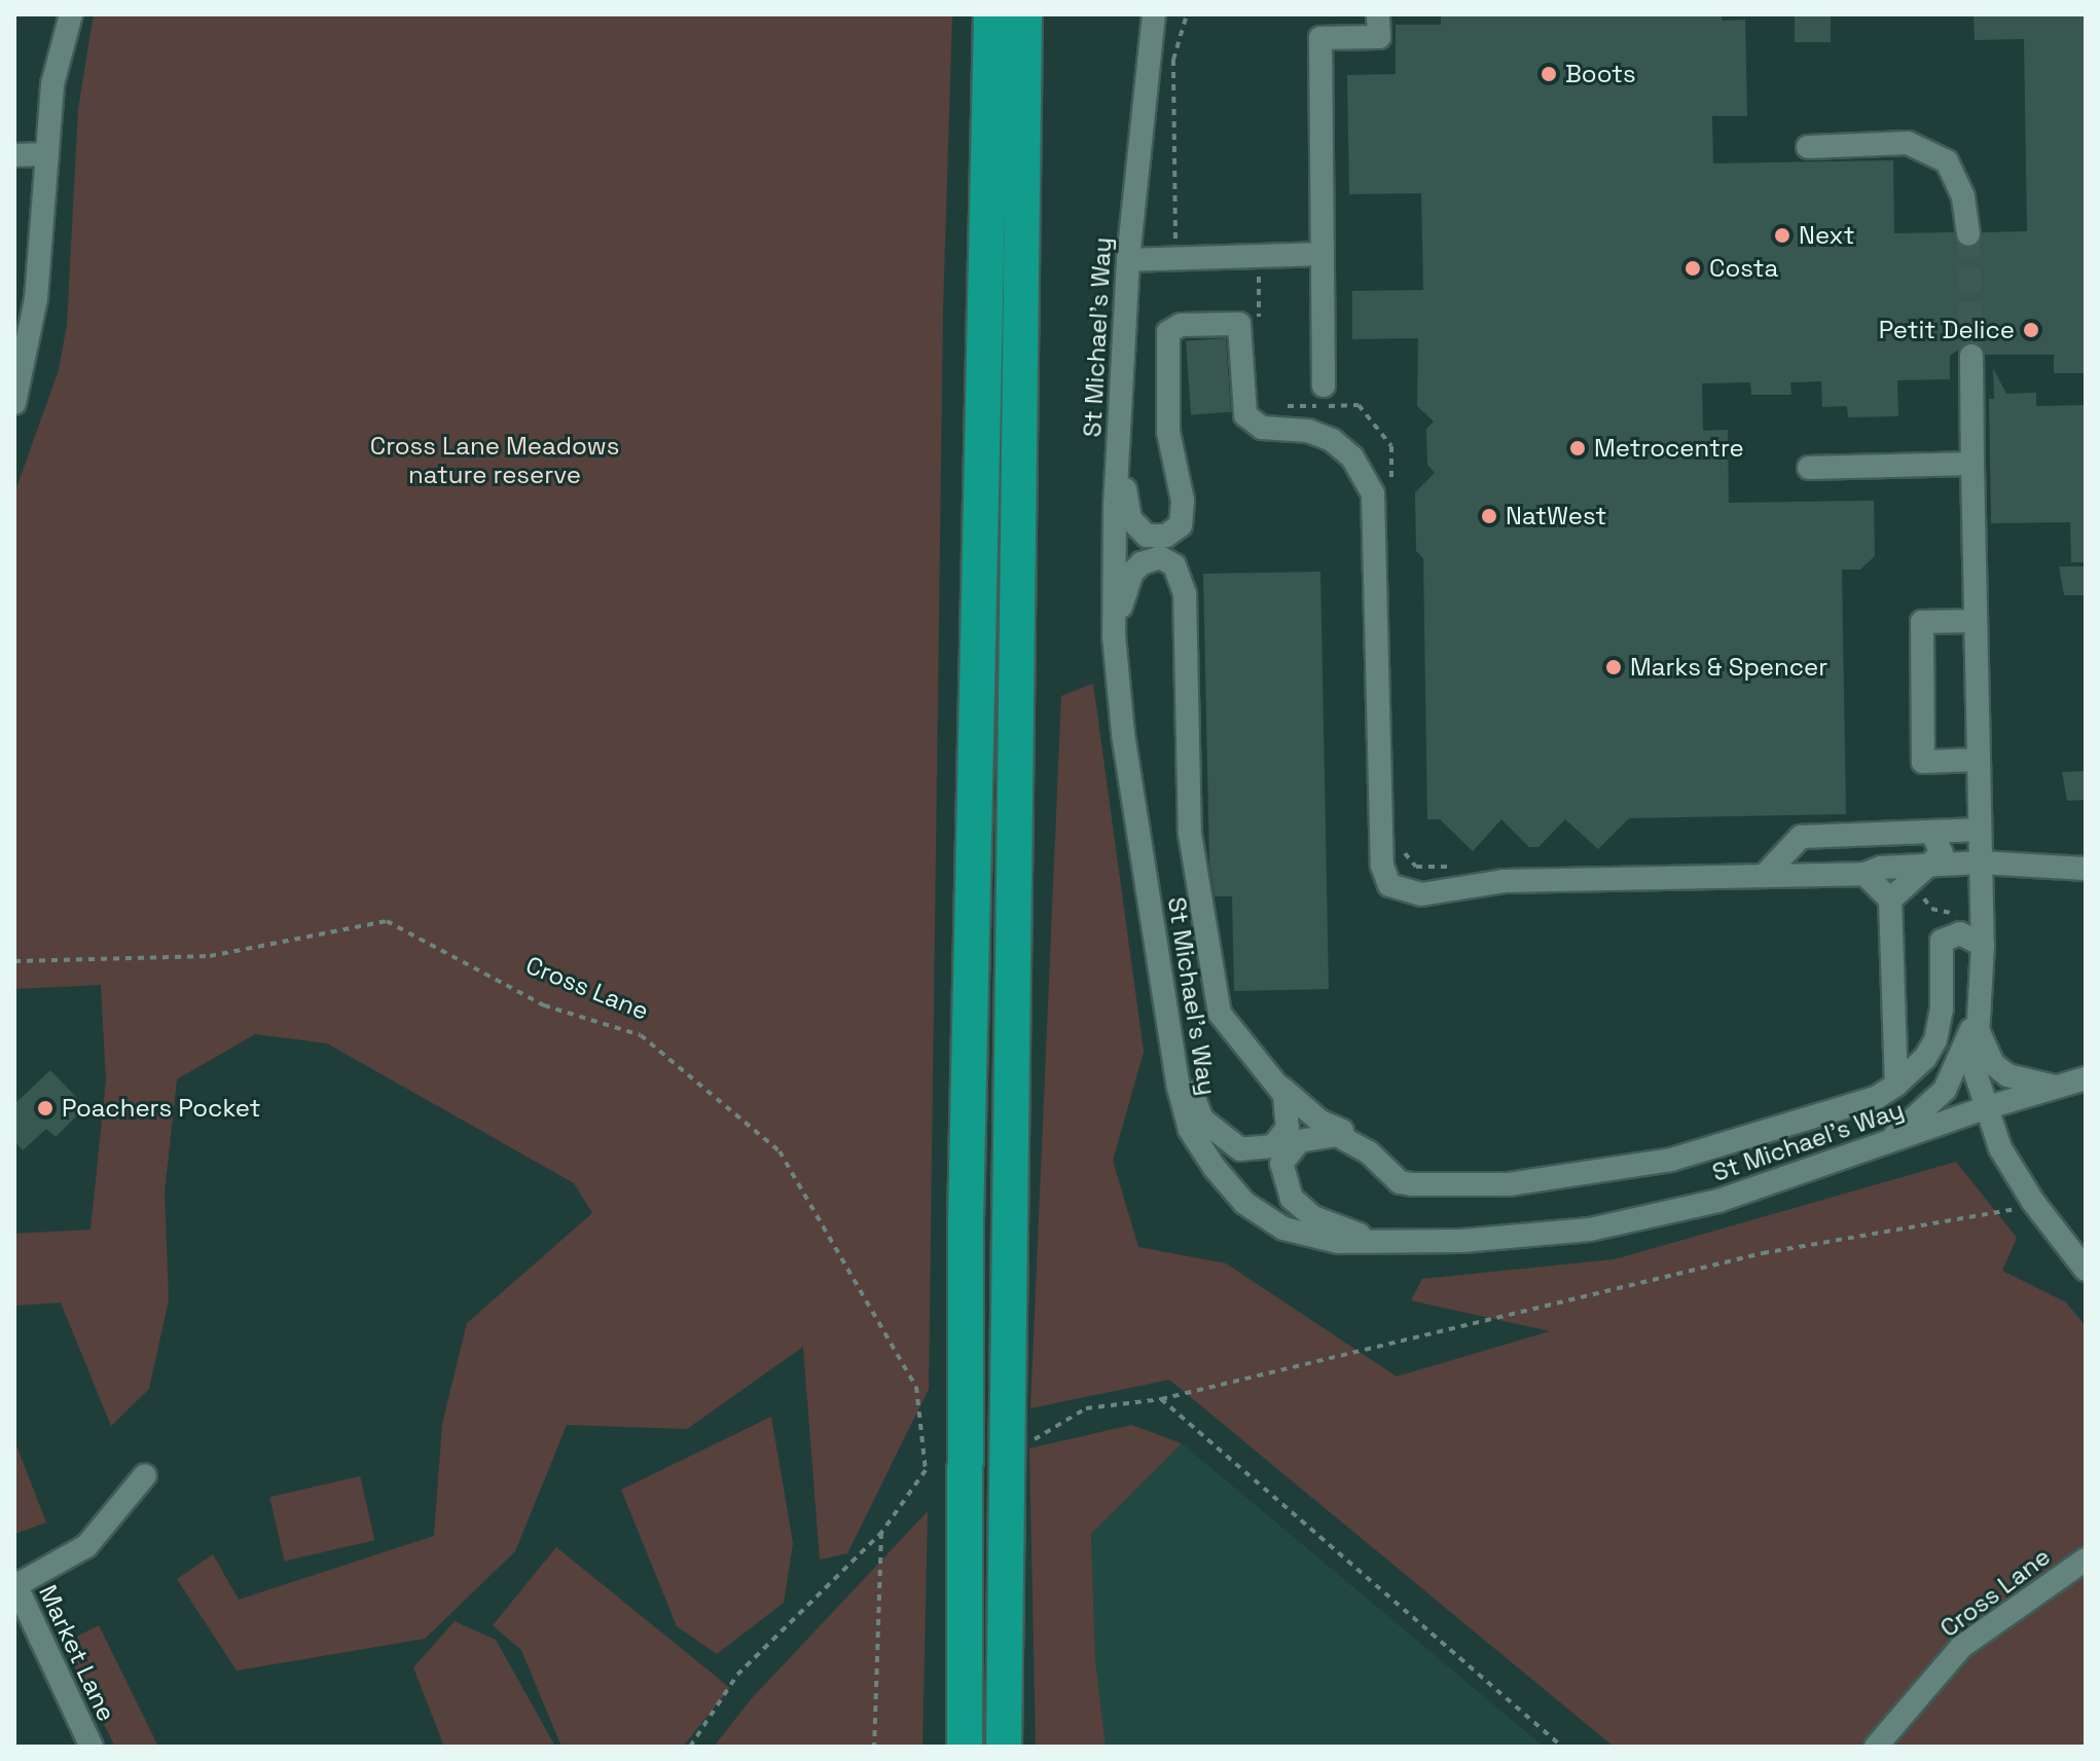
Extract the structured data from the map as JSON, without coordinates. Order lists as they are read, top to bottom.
{
  "streets": {
    "street": ["St Michael's Way", "Cross Lane", "Market Lane"]
  },
  "parks": ["Cross Lane Meadows nature reserve"],
  "places": [
    "Boots",
    "Next",
    "Costa",
    "Petit Delice",
    "Metrocentre",
    "NatWest",
    "Marks & Spencer",
    "Poachers Pocket"
  ]
}
